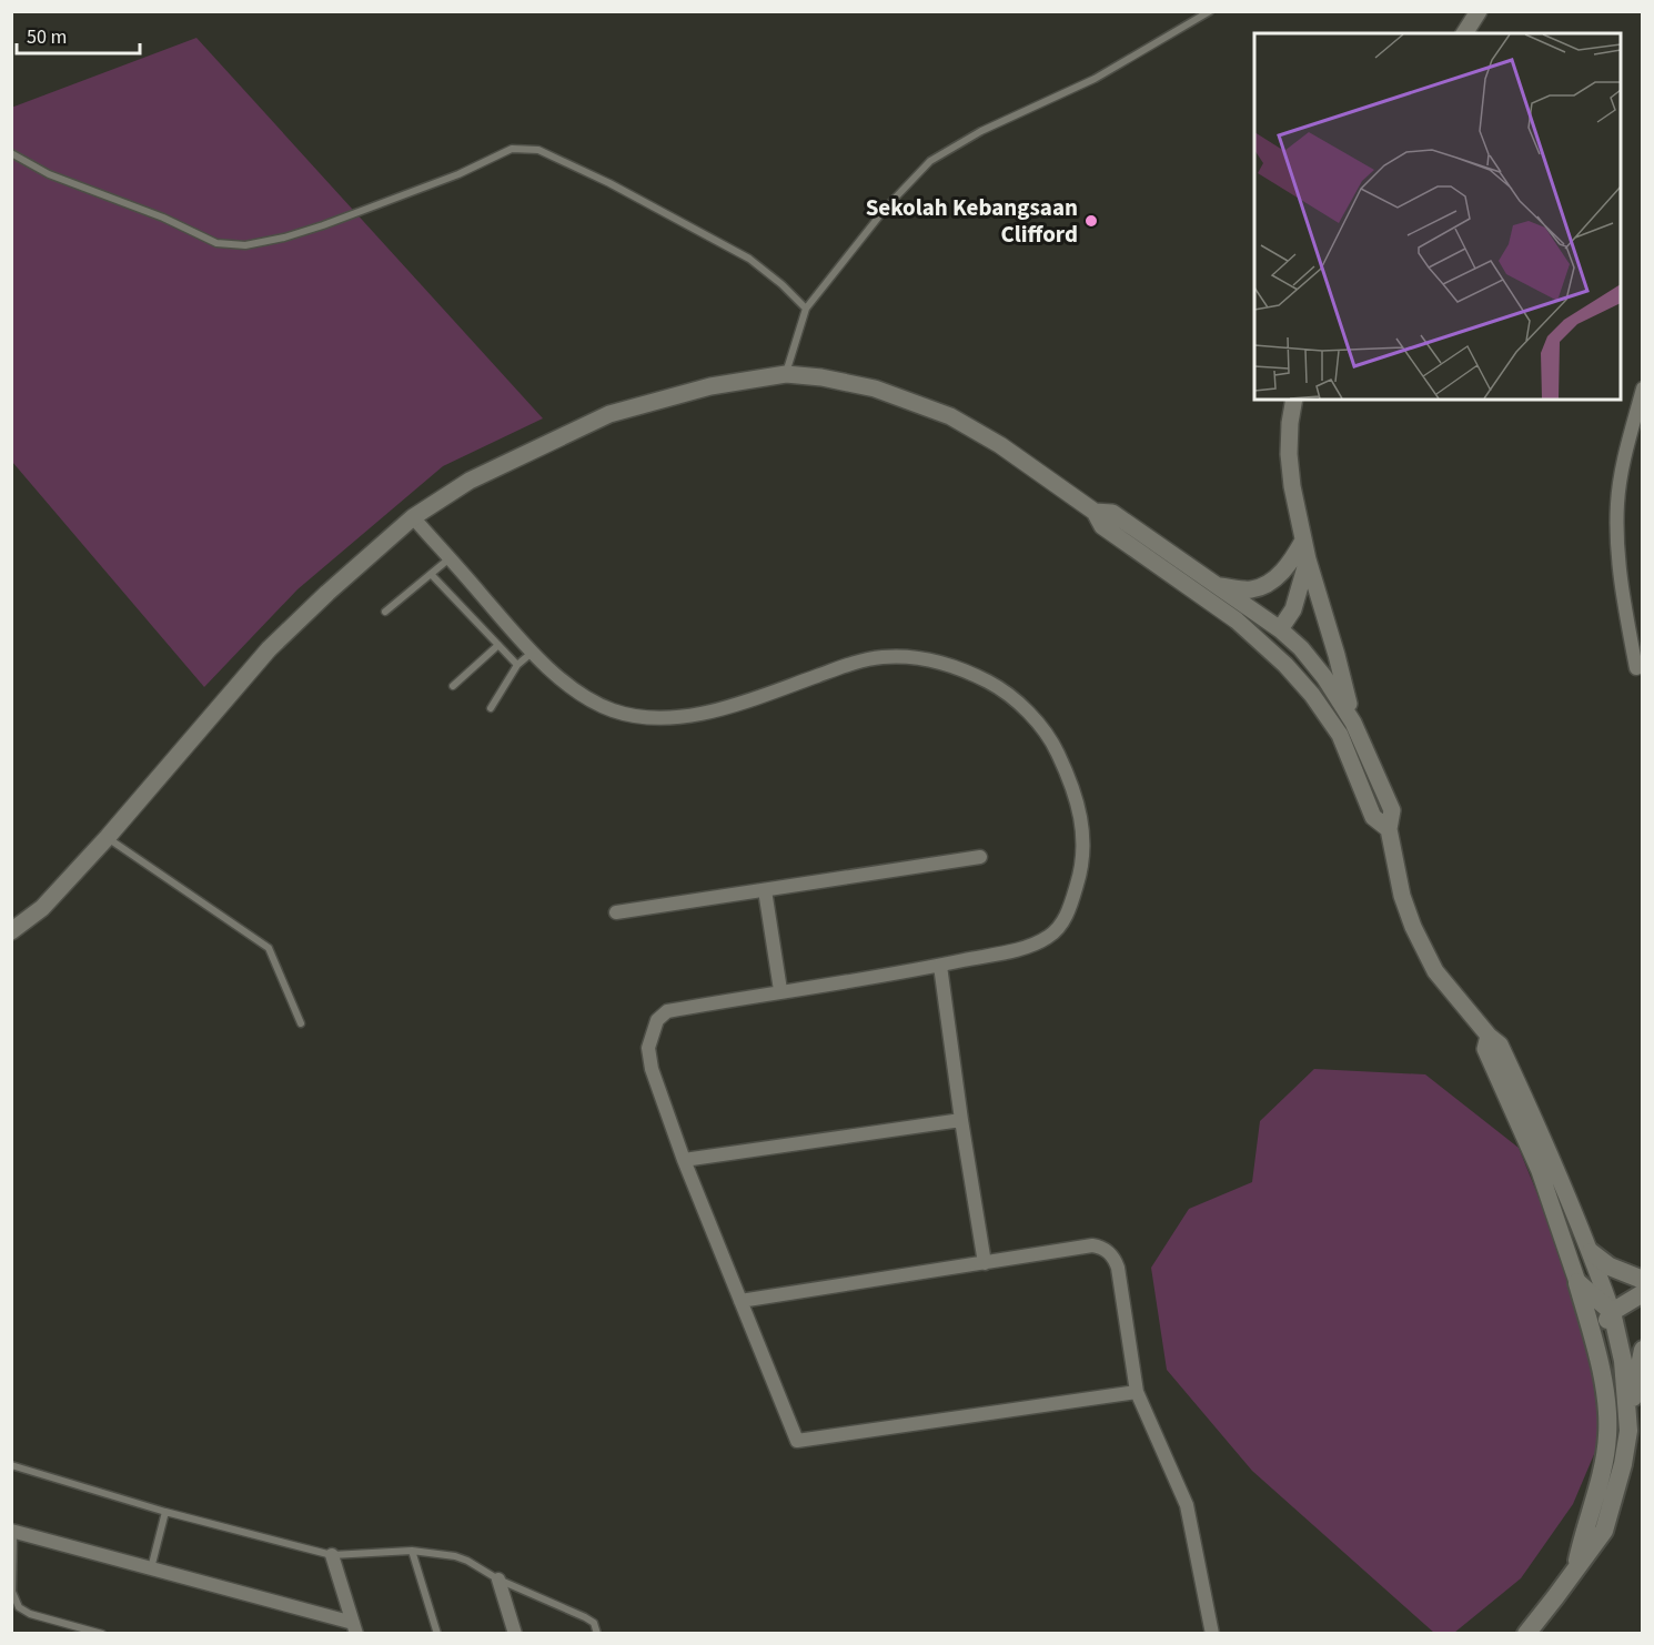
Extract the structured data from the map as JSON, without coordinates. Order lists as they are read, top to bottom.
{
  "places": ["Sekolah Kebangsaan Clifford"],
  "scale_bar": "50 m"
}
